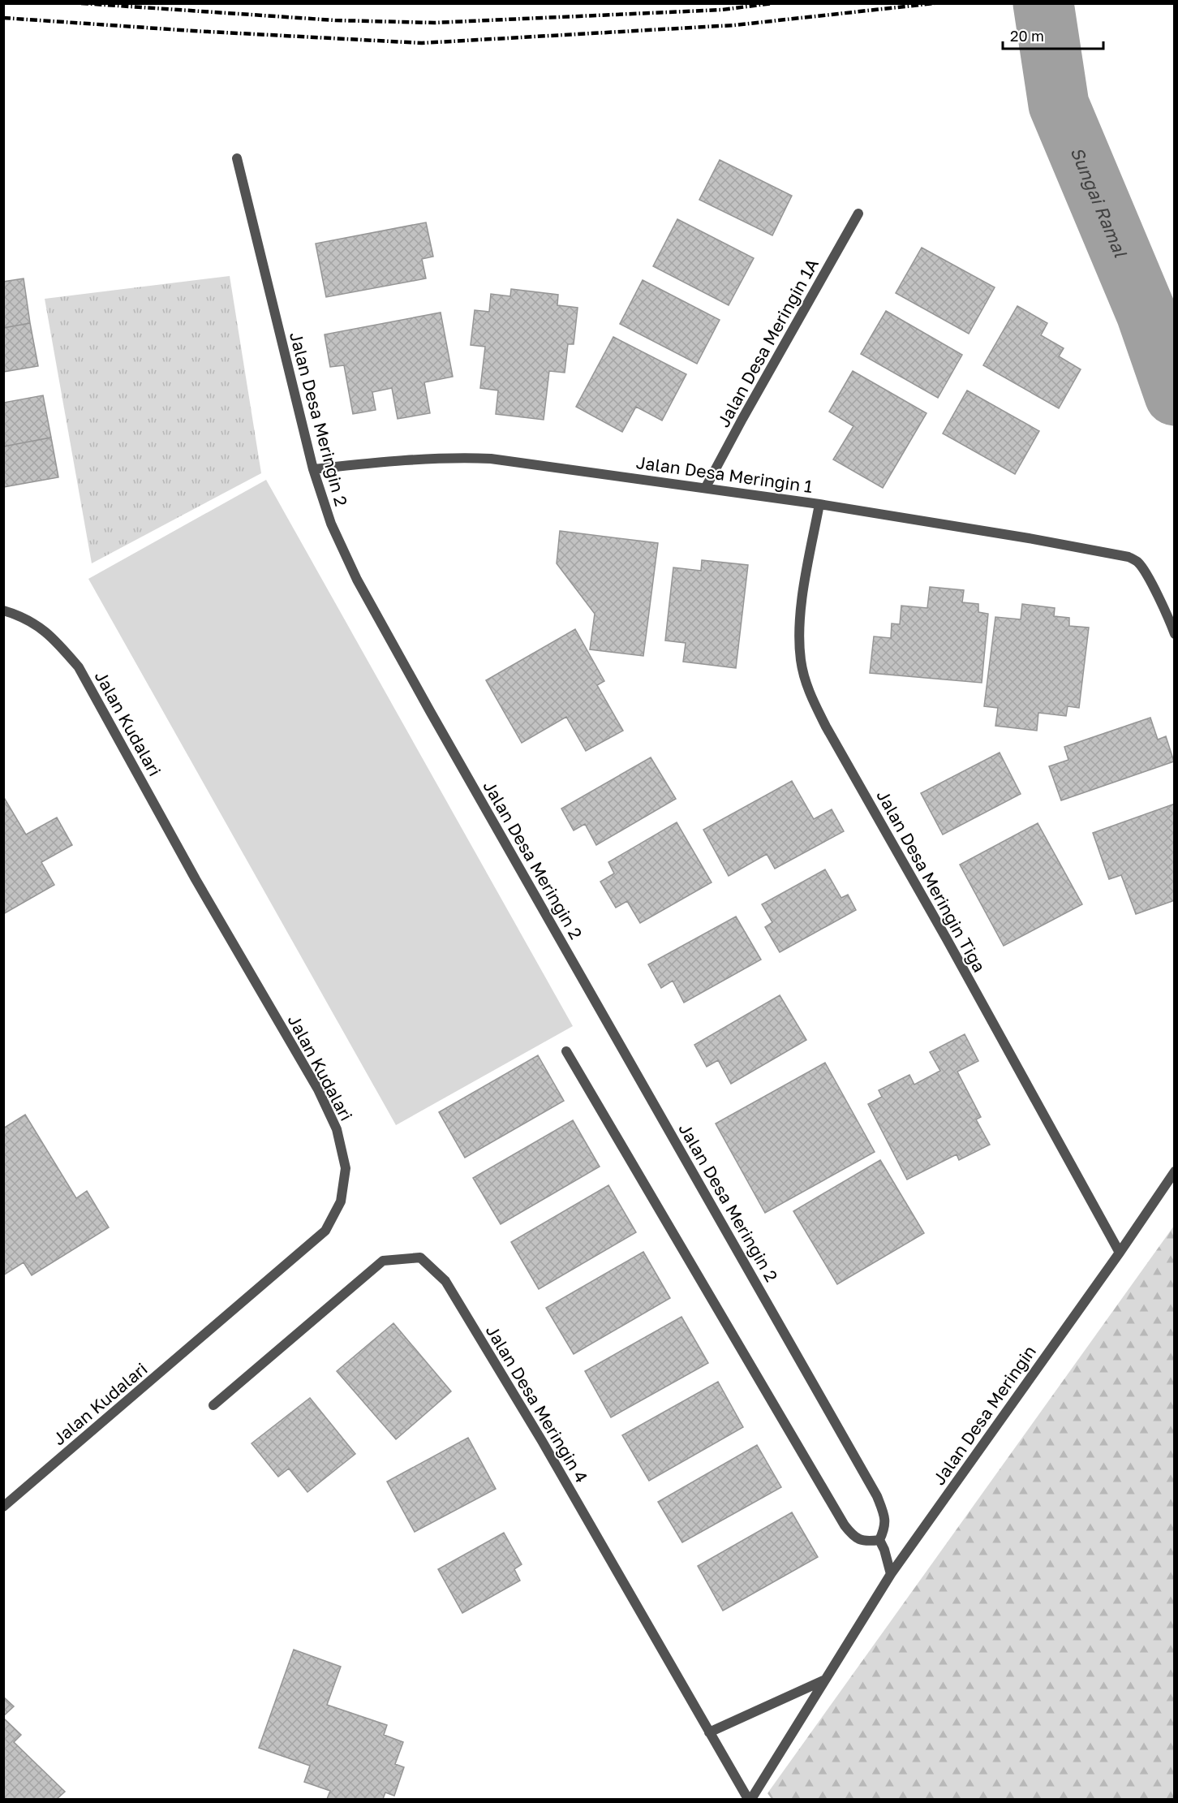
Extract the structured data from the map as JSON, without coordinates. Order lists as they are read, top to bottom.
{
  "streets": {
    "street": [
      "Jalan Desa Meringin 1A",
      "Jalan Desa Meringin 2",
      "Jalan Desa Meringin 1",
      "Jalan Kudalari",
      "Jalan Desa Meringin Tiga",
      "Jalan Desa Meringin 4",
      "Jalan Desa Meringin"
    ]
  },
  "crossings": [
    ["Jalan Desa Meringin 1A", "Jalan Desa Meringin 1"],
    ["Jalan Desa Meringin 2", "Jalan Desa Meringin 1"],
    ["Jalan Desa Meringin 1", "Jalan Desa Meringin Tiga"],
    ["Jalan Desa Meringin Tiga", "Jalan Desa Meringin"]
  ],
  "water": ["Sungai Ramal"],
  "scale_bar": "20 m"
}
